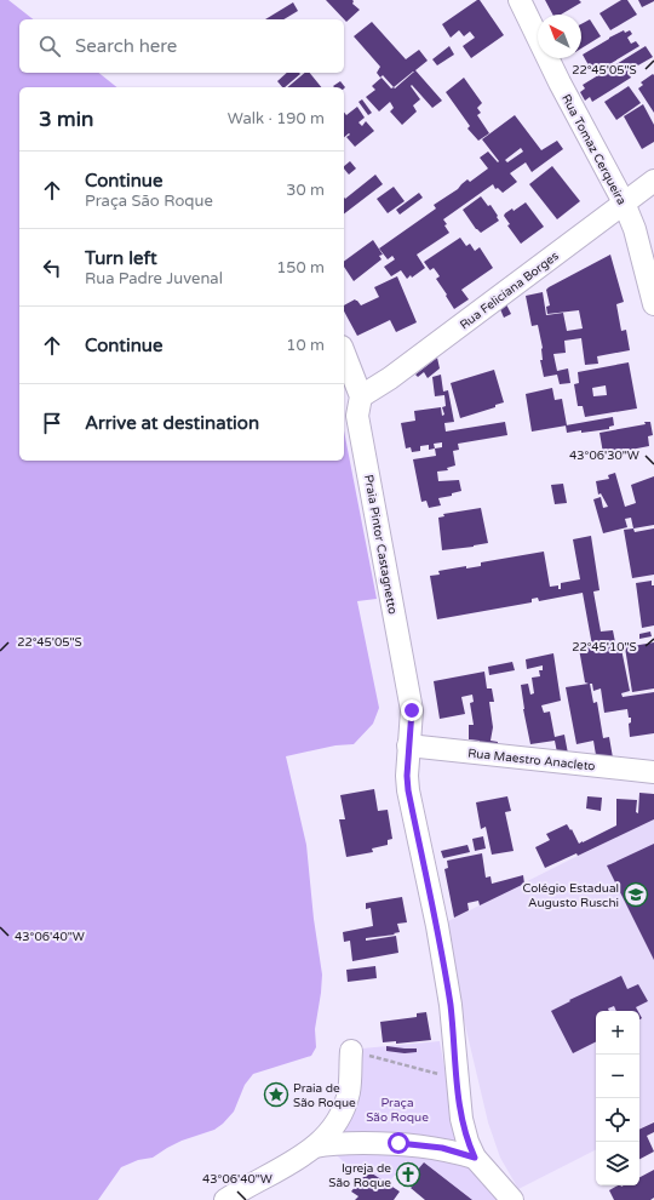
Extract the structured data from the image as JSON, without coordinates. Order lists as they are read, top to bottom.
{
  "streets": {
    "street": [
      "Rua Tomaz Cerqueira",
      "Rua Feliciana Borges",
      "Praia Pintor Castagnetto",
      "Rua Maestro Anacleto"
    ]
  },
  "crossings": [
    ["Rua Tomaz Cerqueira", "Rua Feliciana Borges"],
    ["Rua Feliciana Borges", "Praia Pintor Castagnetto"],
    ["Praia Pintor Castagnetto", "Rua Maestro Anacleto"]
  ],
  "parks": ["Praça São Roque"],
  "places": {
    "school or university": ["Colégio Estadual Augusto Ruschi"],
    "place": ["Praia de São Roque"],
    "church": ["Igreja de São Roque"]
  },
  "north": "top left",
  "page": {
    "search": "Search here",
    "heading": ["3 min", "Walk · 190 m"],
    "list": [
      ["Continue", "Praça São Roque", "30 m"],
      ["Turn left", "Rua Padre Juvenal", "150 m"],
      ["Continue", "10 m"],
      "Arrive at destination"
    ],
    "map_buttons": ["+", "−"]
  },
  "coordinates": [
    "22°45'05\"S",
    "43°06'30\"W",
    "22°45'10\"S",
    "43°06'40\"W"
  ]
}
